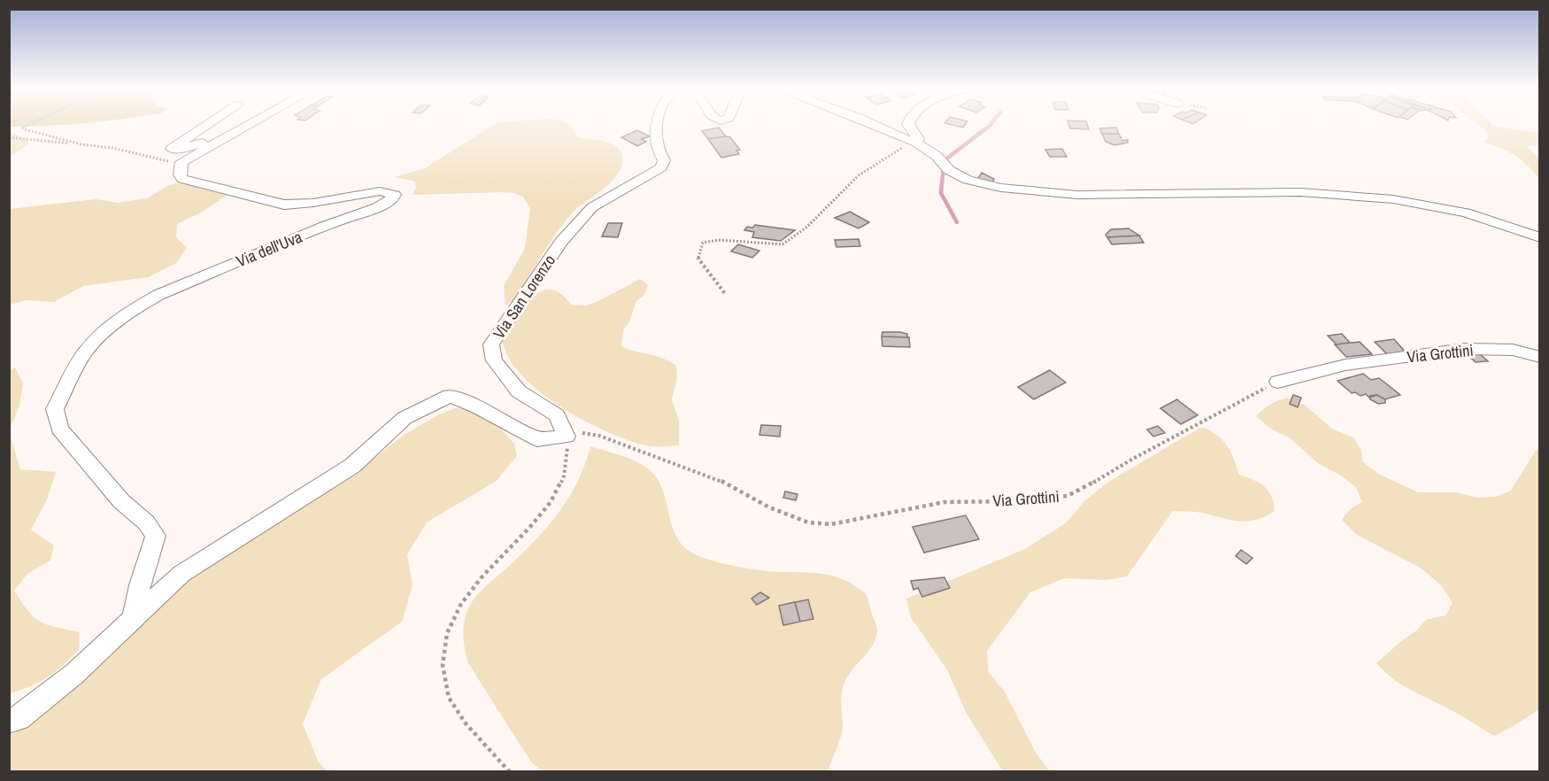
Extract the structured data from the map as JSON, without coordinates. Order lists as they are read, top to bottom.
{
  "streets": {
    "street": ["Via dell'Uva", "Via San Lorenzo", "Via Grottini"]
  },
  "crossings": [
    ["Via San Lorenzo", "Via Grottini"]
  ]
}
